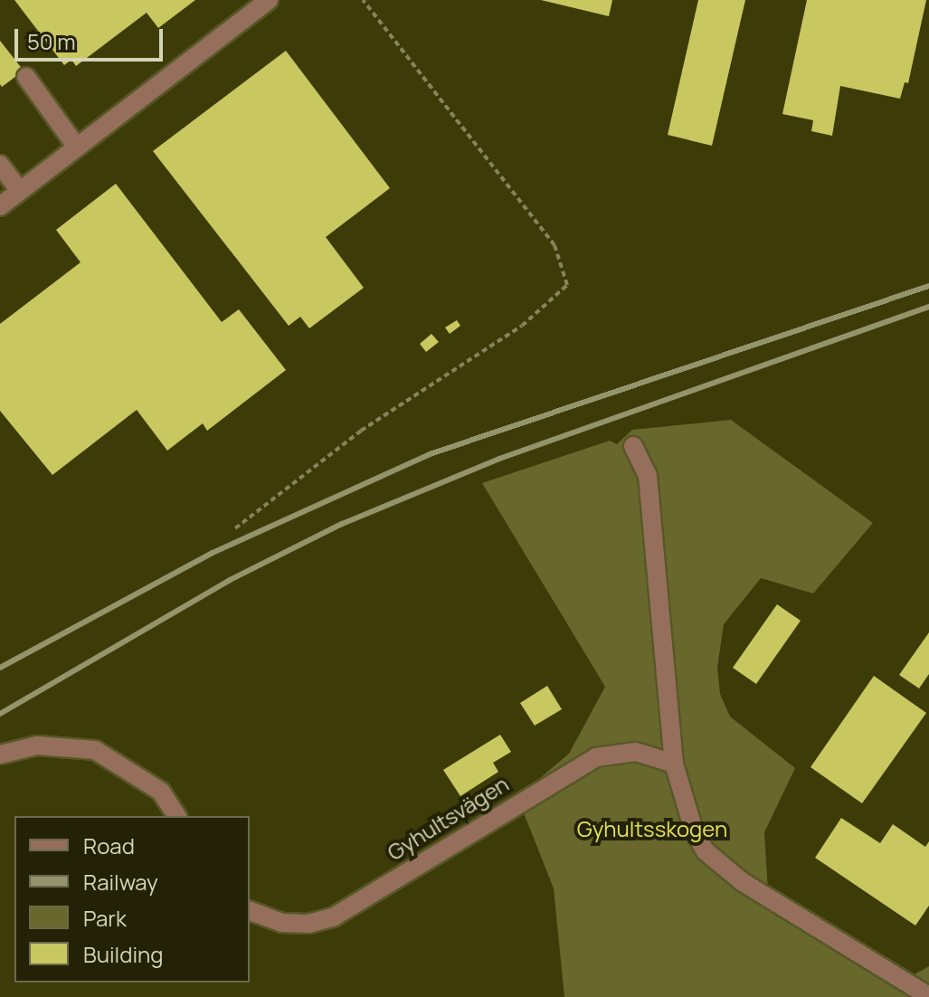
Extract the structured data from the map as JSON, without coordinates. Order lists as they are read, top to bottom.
{
  "streets": {
    "street": ["Gyhultsvägen"]
  },
  "parks": ["Gyhultsskogen"],
  "legend": [
    "Road",
    "Railway",
    "Park",
    "Building"
  ],
  "scale_bar": "50 m"
}
